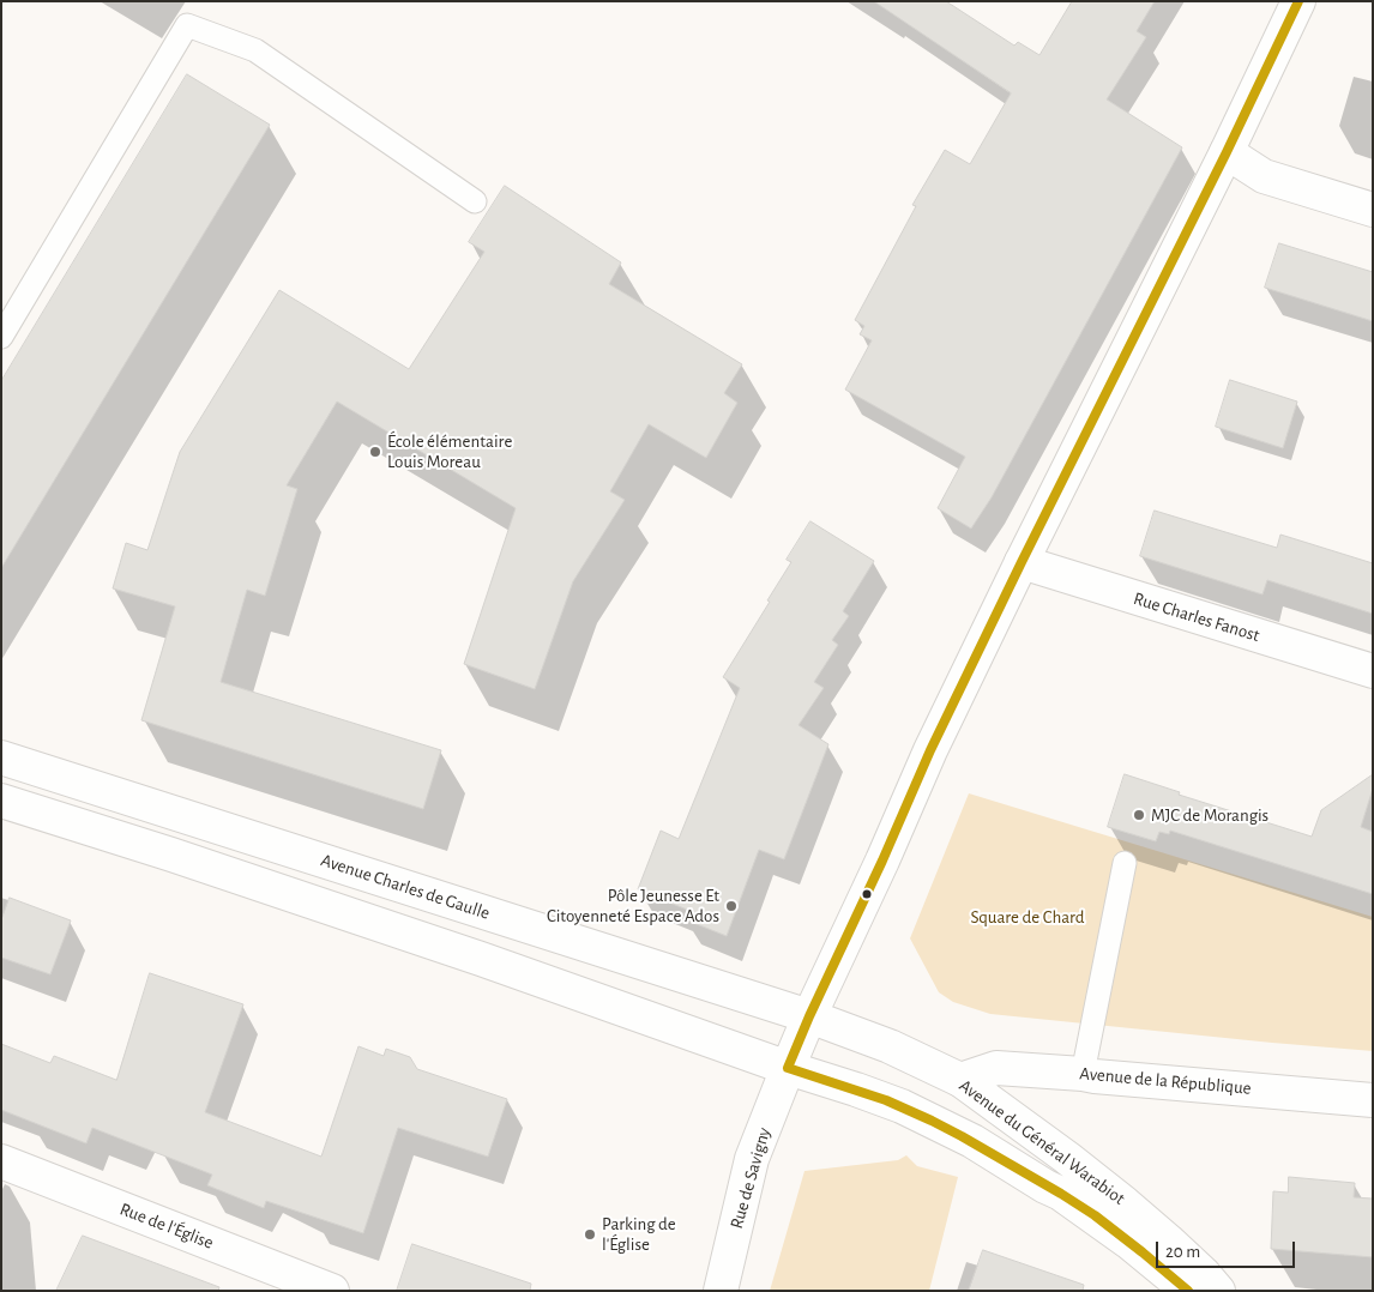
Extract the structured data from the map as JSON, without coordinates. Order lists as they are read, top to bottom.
{
  "streets": {
    "street": [
      "Rue Charles Fanost",
      "Avenue Charles de Gaulle",
      "Avenue de la République",
      "Avenue du Général Warabiot",
      "Rue de Savigny",
      "Rue de l'Église"
    ]
  },
  "crossings": [
    ["Avenue Charles de Gaulle", "Avenue du Général Warabiot"],
    ["Avenue Charles de Gaulle", "Rue de Savigny"],
    ["Avenue de la République", "Avenue du Général Warabiot"],
    ["Avenue du Général Warabiot", "Rue de Savigny"]
  ],
  "parks": ["Square de Chard"],
  "places": [
    "École élémentaire Louis Moreau",
    "MJC de Morangis",
    "Pôle Jeunesse Et Citoyenneté Espace Ados",
    "Parking de l'Église"
  ],
  "scale_bar": "20 m"
}
